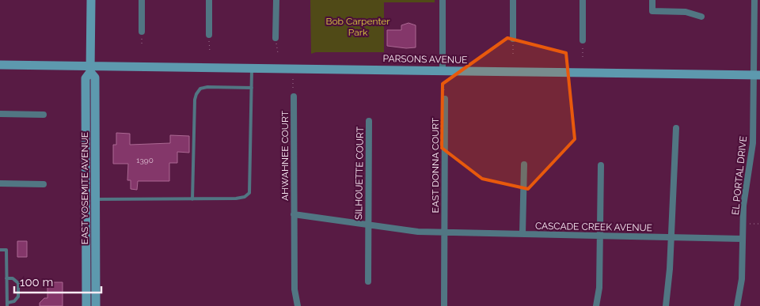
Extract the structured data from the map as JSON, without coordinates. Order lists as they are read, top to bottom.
{
  "streets": {
    "street": [
      "PARSONS AVENUE",
      "AHWAHNEE COURT",
      "EAST DONNA COURT",
      "SILHOUETTE COURT",
      "EL PORTAL DRIVE",
      "EAST YOSEMITE AVENUE",
      "CASCADE CREEK AVENUE"
    ]
  },
  "crossings": [
    ["PARSONS AVENUE", "EL PORTAL DRIVE"],
    ["PARSONS AVENUE", "EAST YOSEMITE AVENUE"],
    ["AHWAHNEE COURT", "CASCADE CREEK AVENUE"],
    ["EAST DONNA COURT", "CASCADE CREEK AVENUE"],
    ["SILHOUETTE COURT", "CASCADE CREEK AVENUE"],
    ["EL PORTAL DRIVE", "CASCADE CREEK AVENUE"]
  ],
  "parks": ["Bob Carpenter Park"],
  "house_numbers": ["1390"],
  "scale_bar": "100 m"
}
